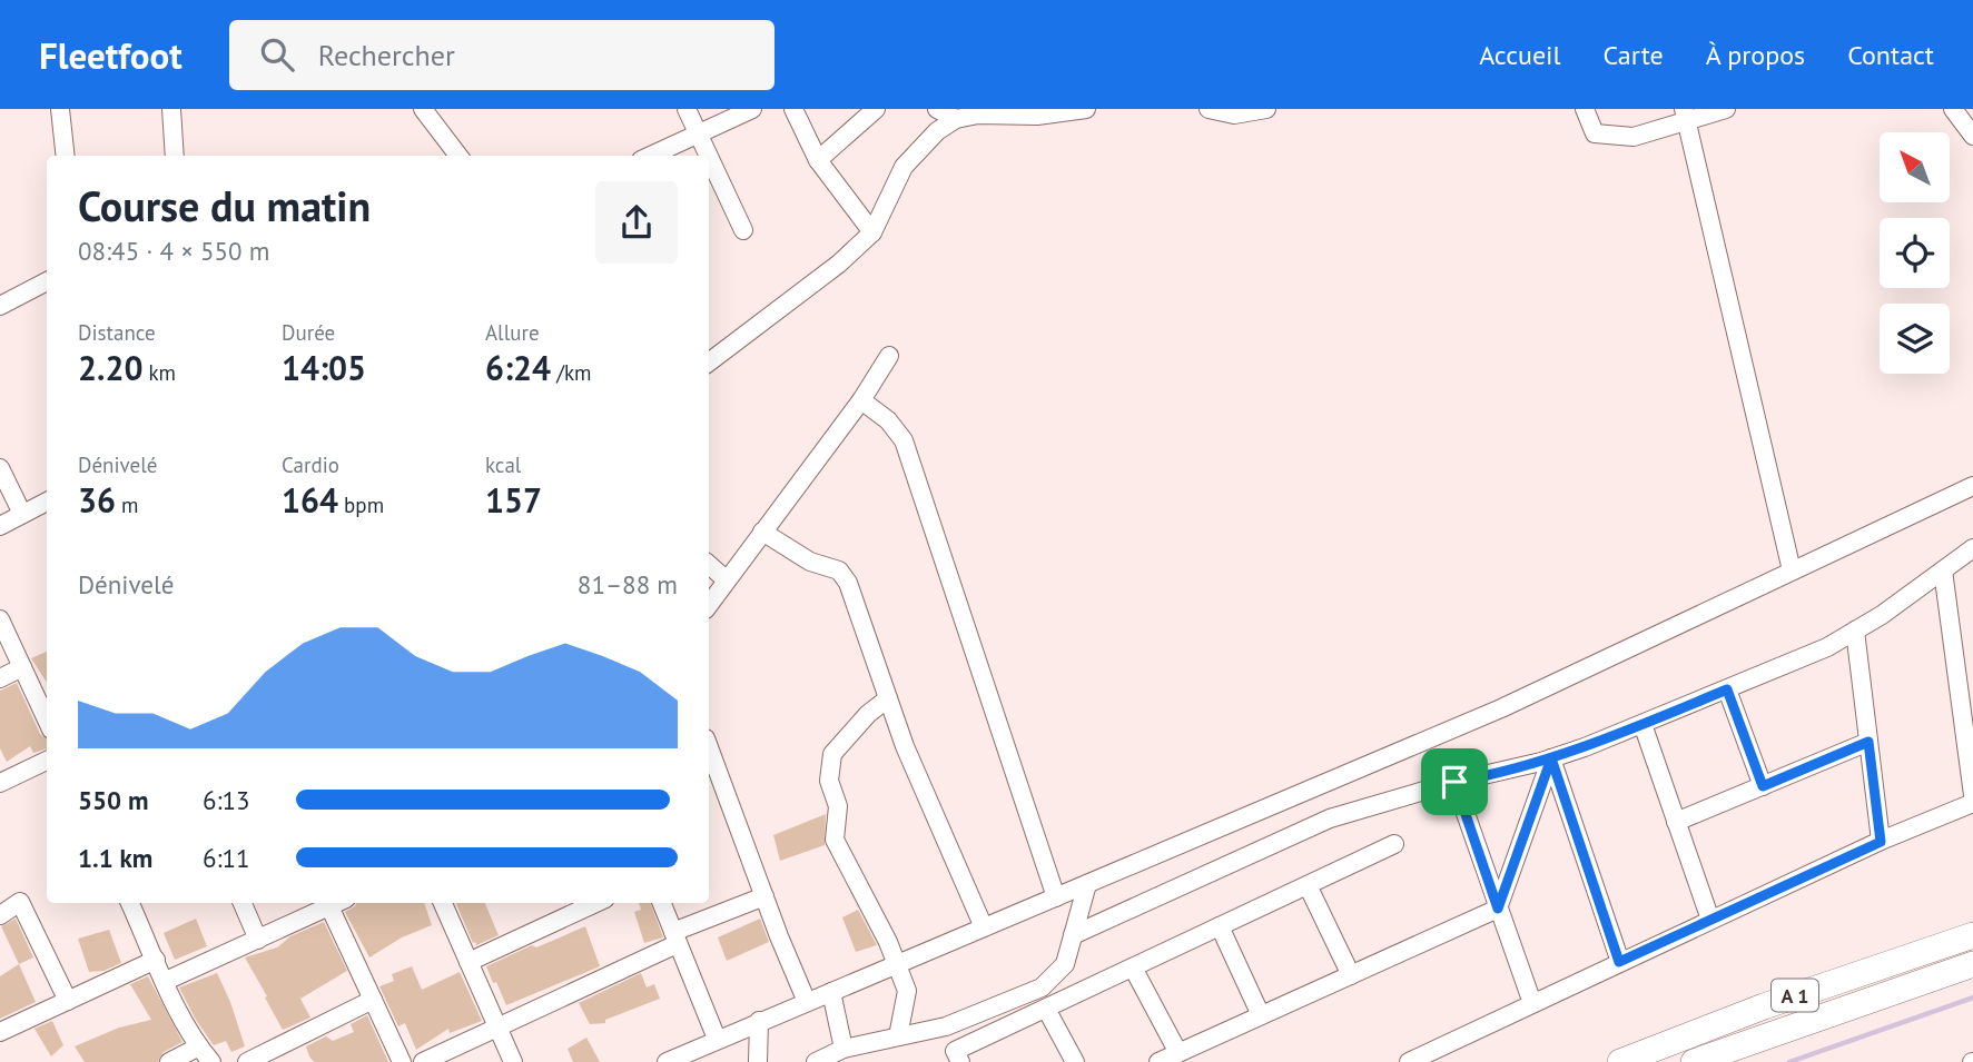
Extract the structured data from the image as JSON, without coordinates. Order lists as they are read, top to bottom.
{
  "streets": {
    "highway": ["A 1"]
  },
  "north": "top left",
  "page": {
    "header": "Fleetfoot",
    "search": "Rechercher",
    "nav": [
      "Accueil",
      "Carte",
      "À propos",
      "Contact"
    ],
    "heading": ["Course du matin", "08:45 · 4 × 550 m"],
    "stats": [
      ["Distance", "2.20 km"],
      ["Durée", "14:05"],
      ["Allure", "6:24 /km"],
      ["Dénivelé", "36 m"],
      ["Cardio", "164 bpm"],
      ["kcal", "157"]
    ],
    "chart": ["Dénivelé", "81–88 m"],
    "list": [
      {
        "name": "550 m",
        "note": "6:13"
      },
      {
        "name": "1.1 km",
        "note": "6:11"
      }
    ]
  }
}
